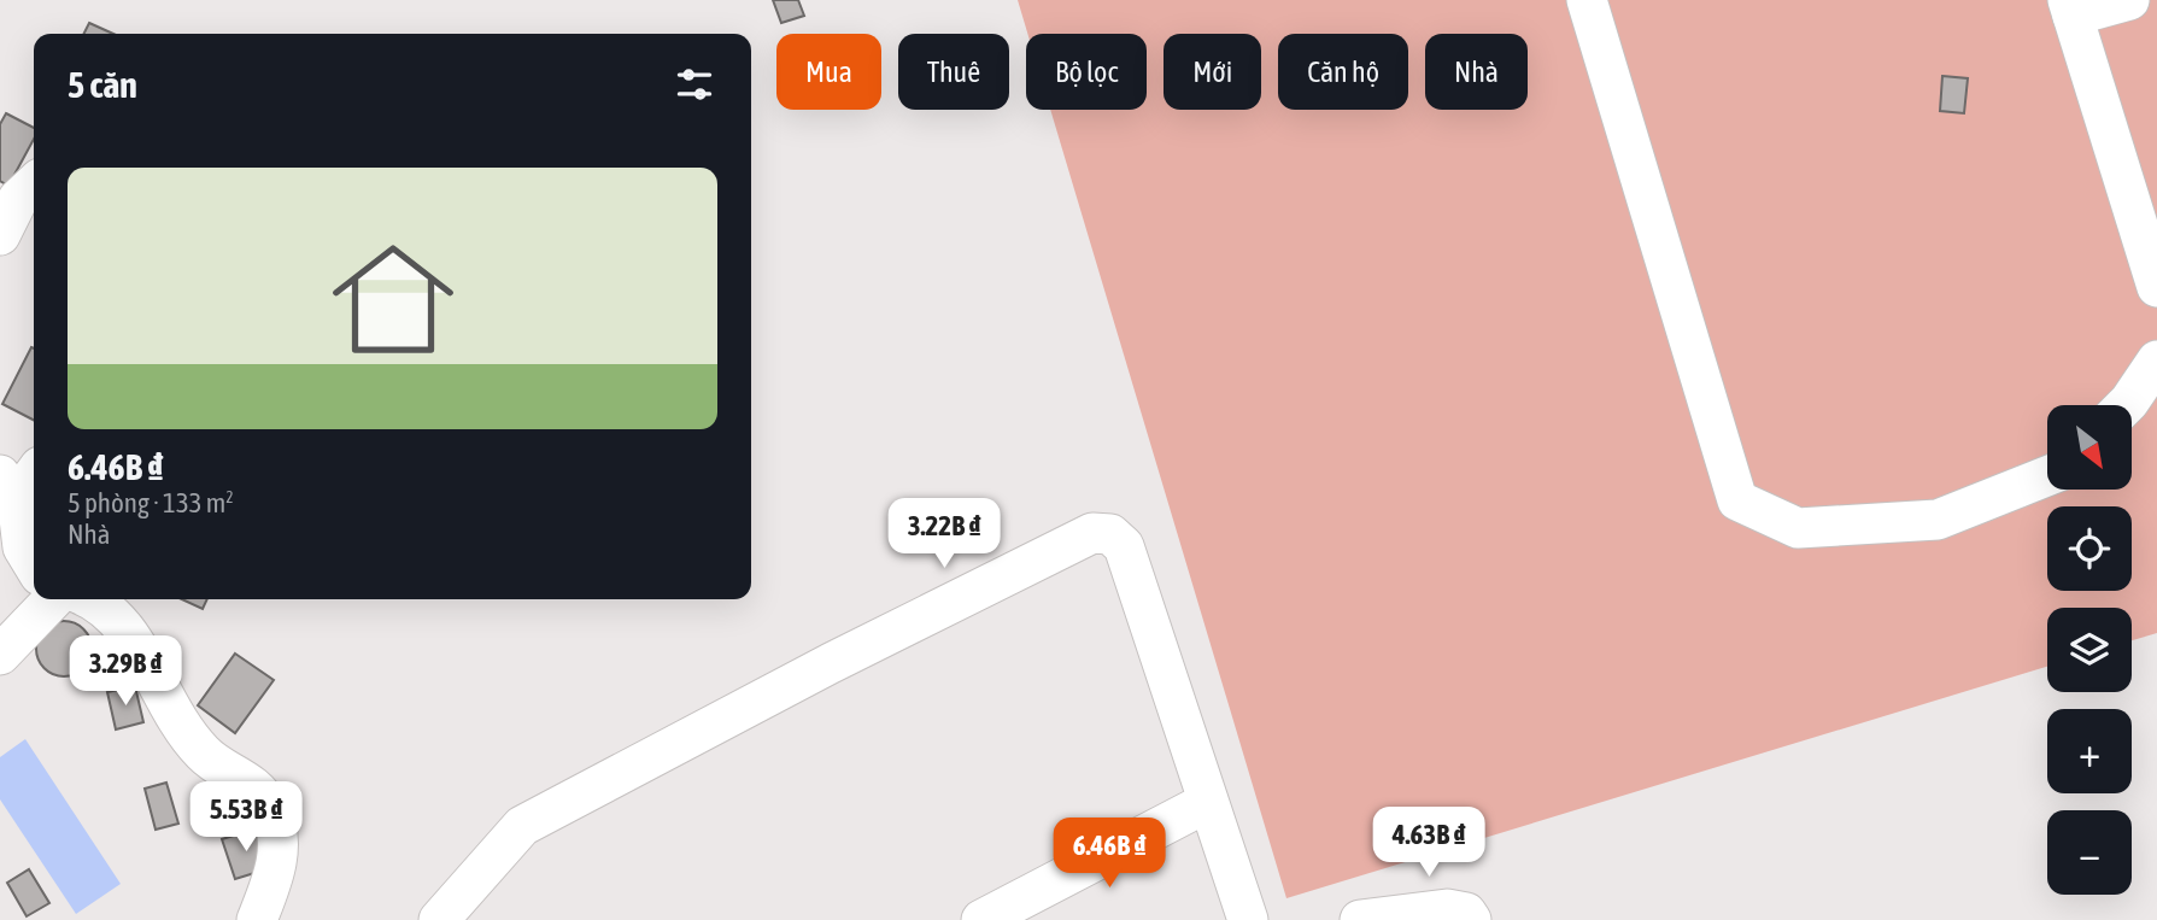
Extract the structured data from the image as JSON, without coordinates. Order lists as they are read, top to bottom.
{
  "north": "bottom right",
  "page": {
    "chip": [
      "Mua",
      "Thuê",
      "Bộ lọc",
      "Mới",
      "Căn hộ",
      "Nhà"
    ],
    "heading": "5 căn",
    "list": [
      {
        "name": "6.46B ₫",
        "note": "5 phòng · 133 m² · Nhà"
      }
    ],
    "map_buttons": ["+", "−"],
    "price": [
      "3.22B ₫",
      "3.29B ₫",
      "5.53B ₫",
      "4.63B ₫",
      "6.46B ₫"
    ]
  }
}
